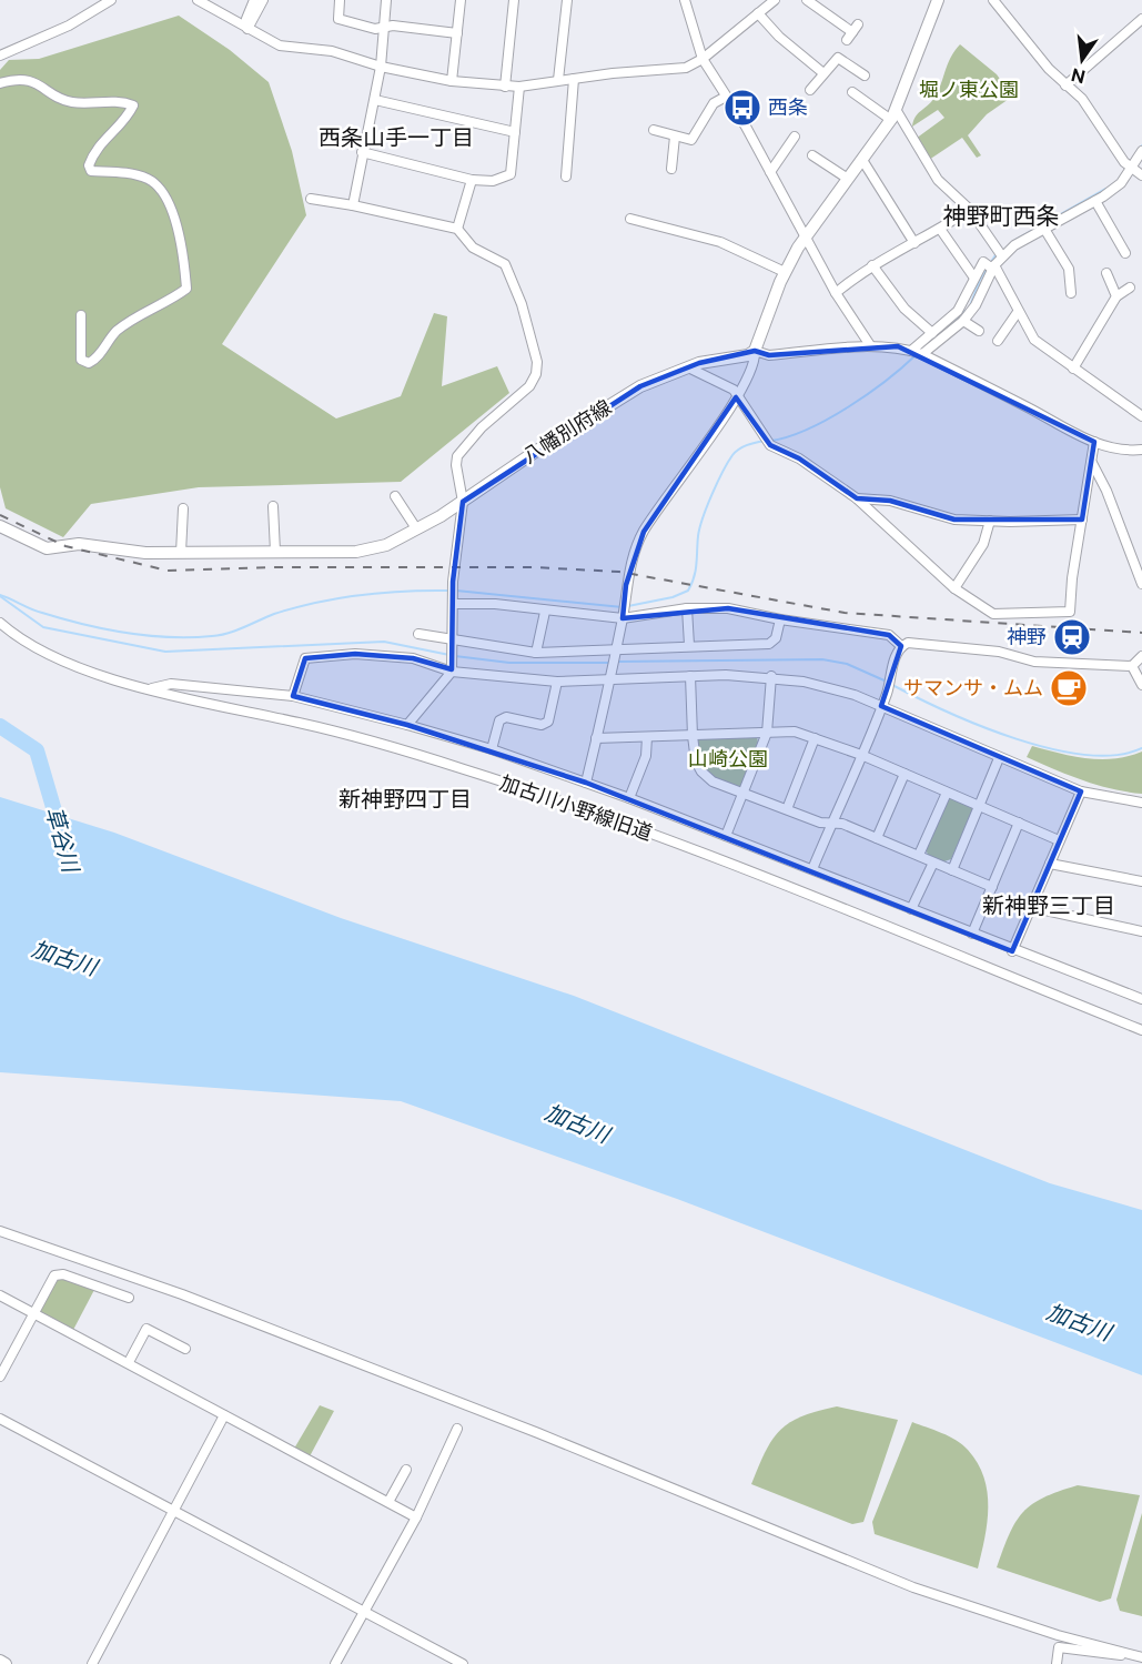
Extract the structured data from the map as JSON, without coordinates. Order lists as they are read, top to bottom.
{
  "streets": {
    "main road": ["八幡別府線"],
    "street": ["加古川小野線旧道"]
  },
  "districts": [
    "西条山手一丁目",
    "神野町西条",
    "新神野四丁目",
    "新神野三丁目"
  ],
  "water": ["草谷川", "加古川"],
  "parks": ["堀ノ東公園", "山崎公園"],
  "places": {
    "bus stop": ["西条"],
    "station": ["神野"],
    "cafe": ["サマンサ・ムム"]
  },
  "north": "bottom"
}
